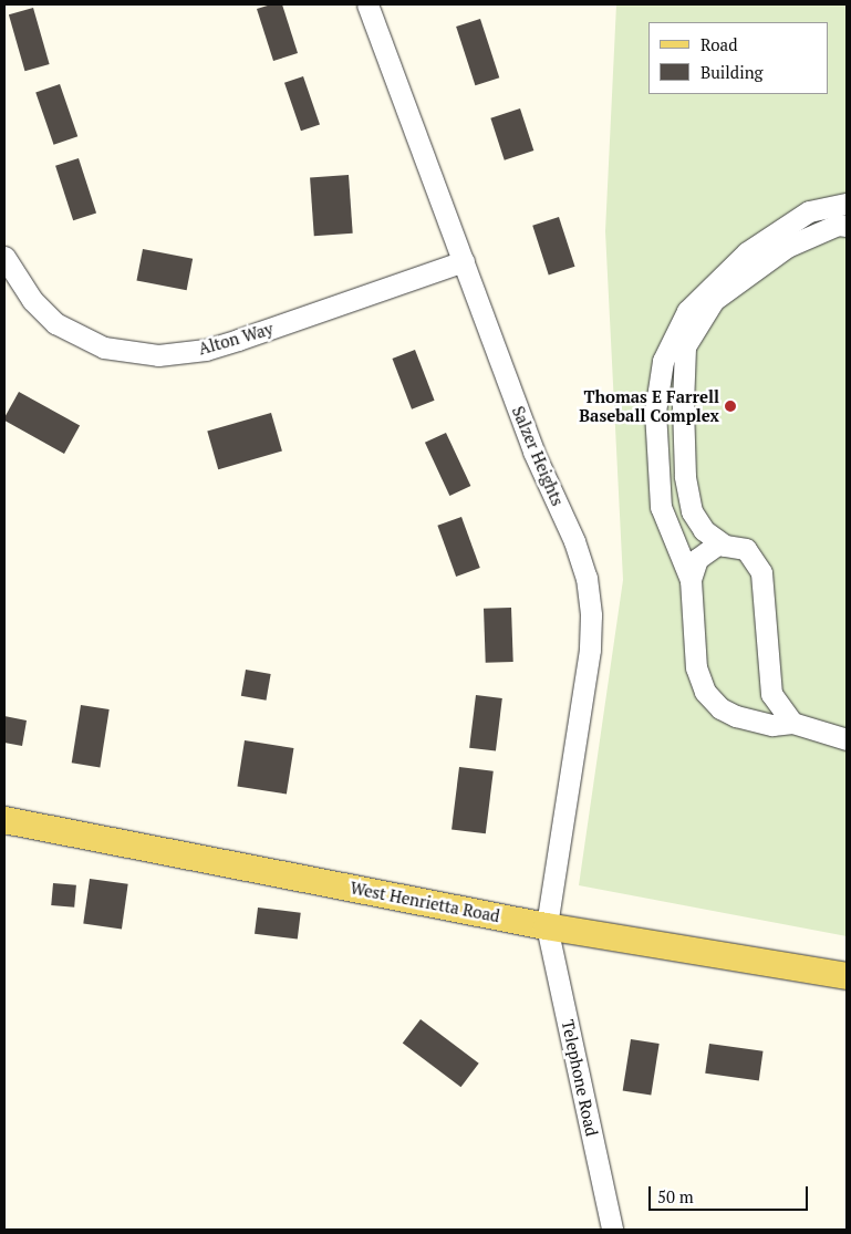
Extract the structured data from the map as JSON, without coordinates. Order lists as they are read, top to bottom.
{
  "streets": {
    "main road": ["West Henrietta Road"],
    "street": ["Alton Way", "Salzer Heights", "Telephone Road"]
  },
  "crossings": [
    ["Alton Way", "Salzer Heights"],
    ["Salzer Heights", "West Henrietta Road"],
    ["Salzer Heights", "Telephone Road"],
    ["West Henrietta Road", "Telephone Road"]
  ],
  "places": ["Thomas E Farrell Baseball Complex"],
  "legend": ["Road", "Building"],
  "scale_bar": "50 m"
}
